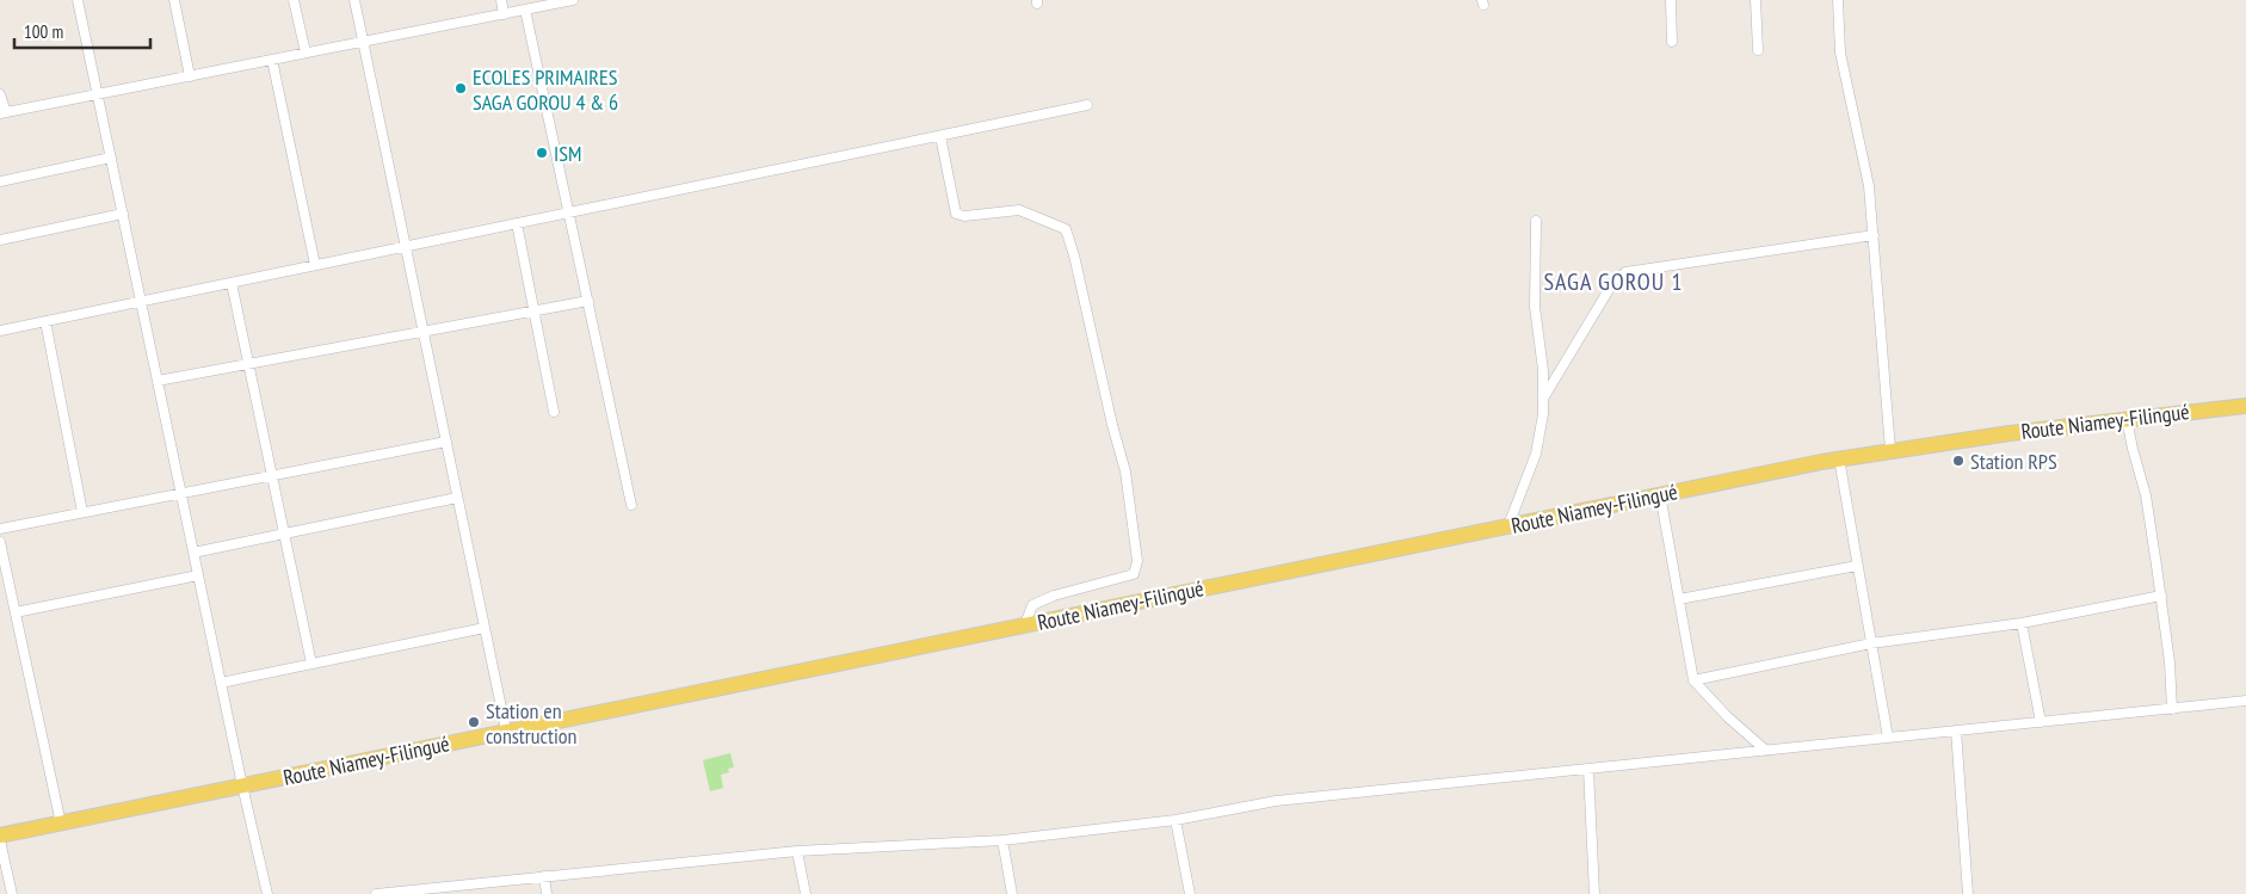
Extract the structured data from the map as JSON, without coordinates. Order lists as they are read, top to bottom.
{
  "streets": {
    "main road": ["Route Niamey-Filingué"]
  },
  "districts": ["SAGA GOROU 1"],
  "places": [
    "ECOLES PRIMAIRES SAGA GOROU 4 & 6",
    "ISM",
    "Station RPS",
    "Station en construction"
  ],
  "scale_bar": "100 m"
}
